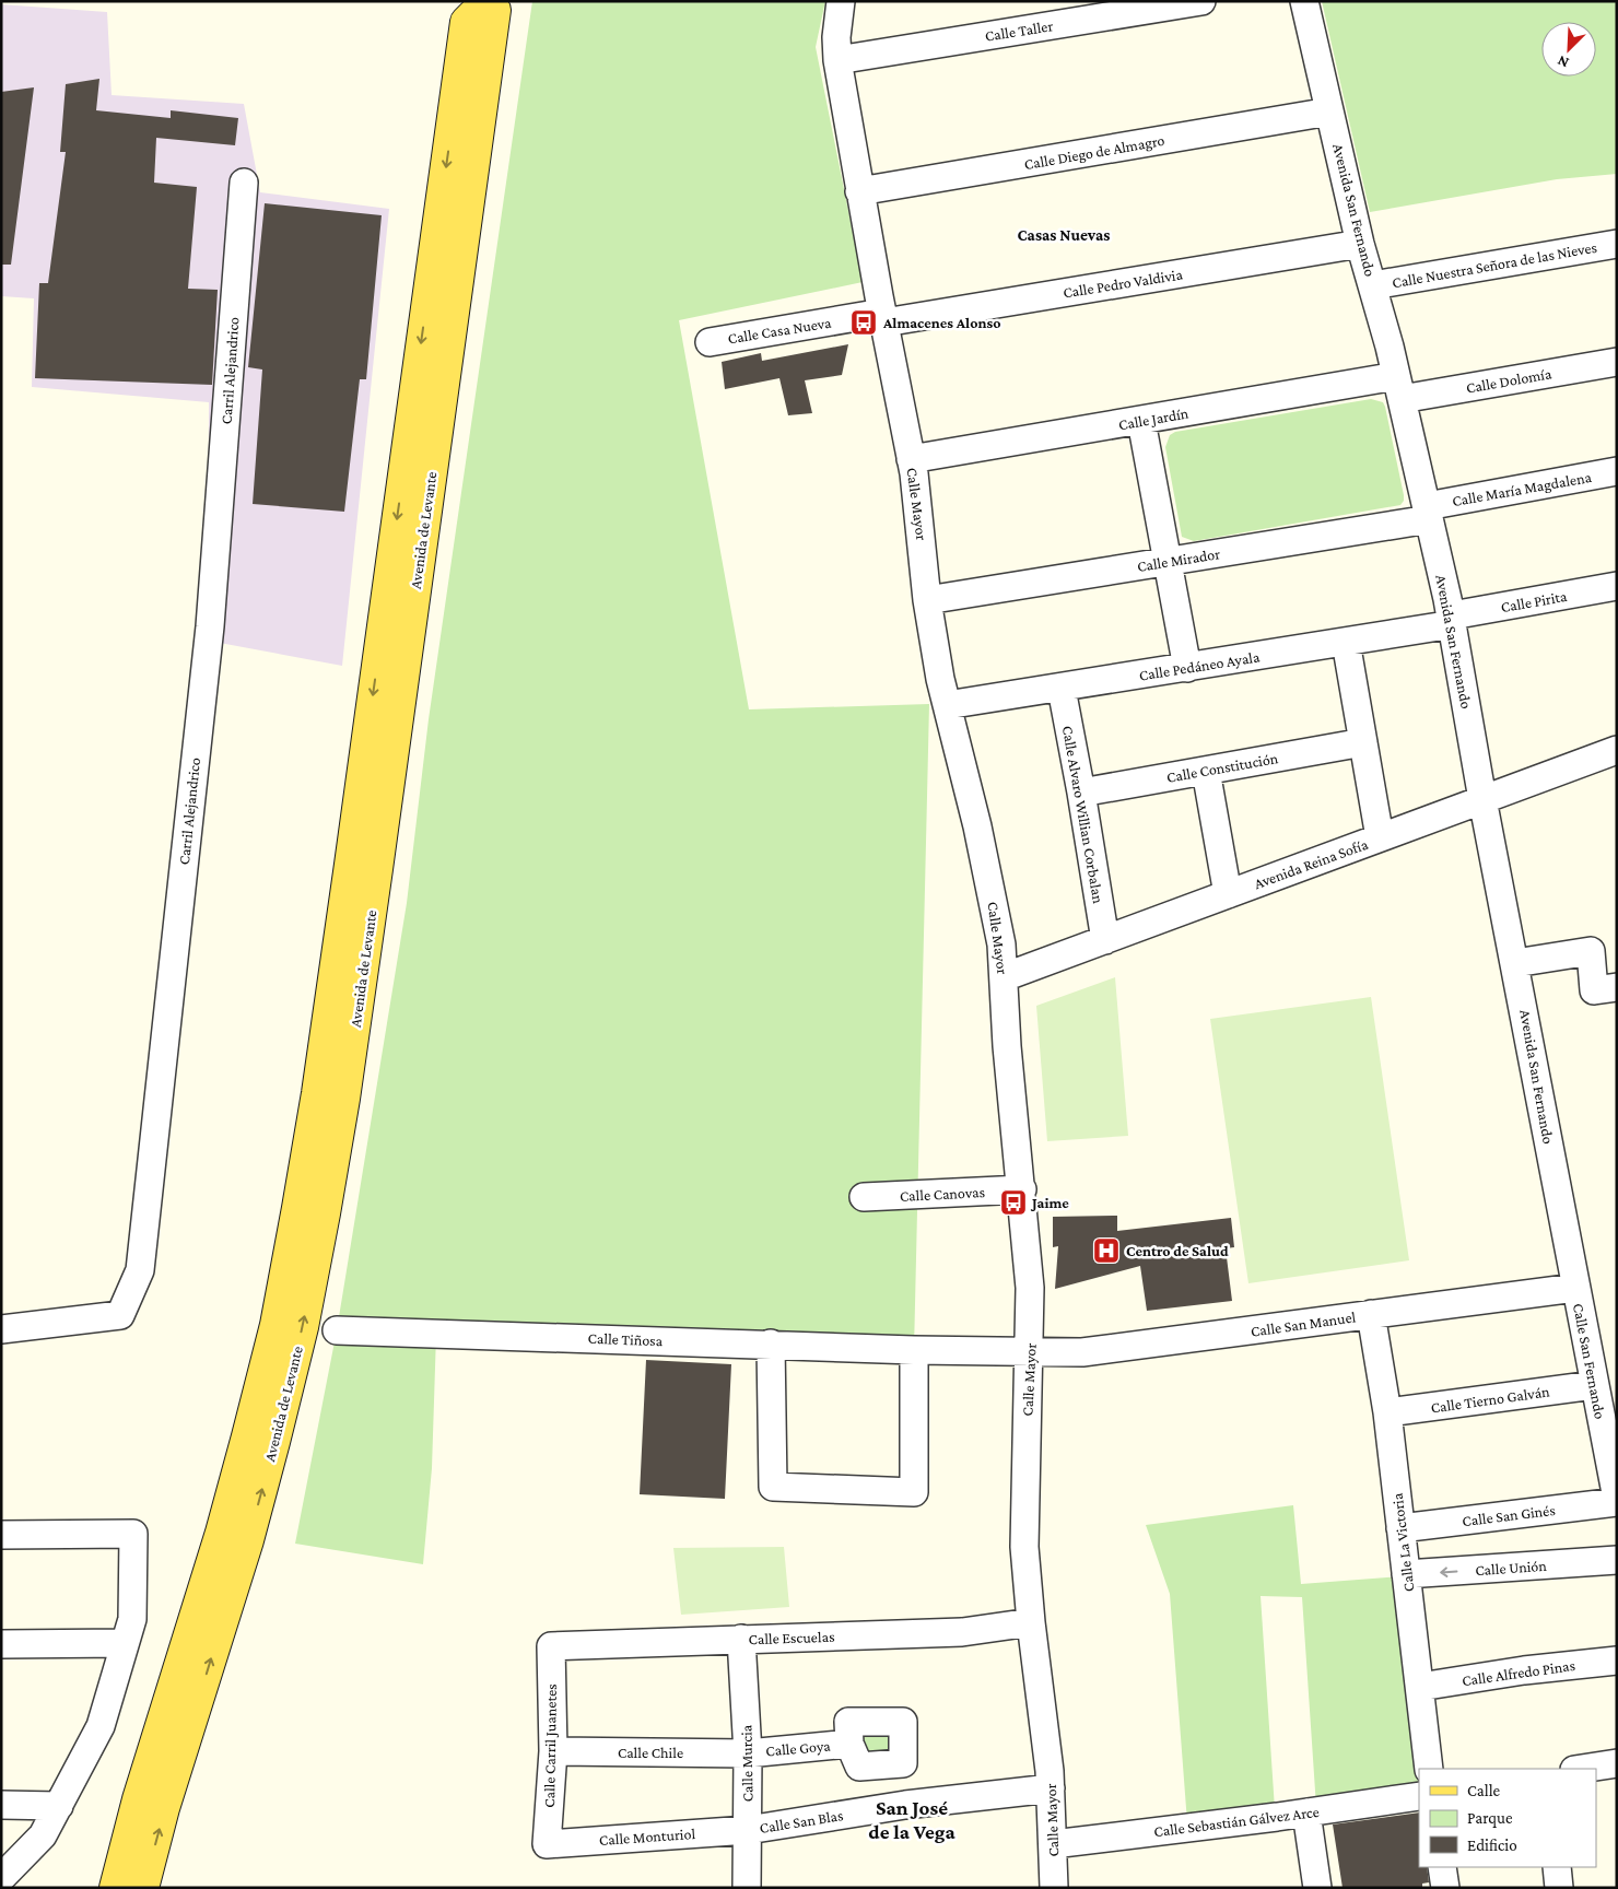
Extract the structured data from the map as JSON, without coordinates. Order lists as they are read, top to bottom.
{
  "streets": {
    "main road": ["Avenida de Levante"],
    "street": [
      "Calle Taller",
      "Calle Diego de Almagro",
      "Avenida San Fernando",
      "Calle Nuestra Señora de las Nieves",
      "Calle Pedro Valdivia",
      "Calle Casa Nueva",
      "Carril Alejandrico",
      "Calle Dolomía",
      "Calle Jardín",
      "Calle María Magdalena",
      "Calle Mayor",
      "Calle Mirador",
      "Calle Pirita",
      "Calle Pedáneo Ayala",
      "Calle Constitución",
      "Calle Alvaro Willian Corbalan",
      "Avenida Reina Sofía",
      "Calle Canovas",
      "Calle San Manuel",
      "Calle Tiñosa",
      "Calle San Fernando",
      "Calle Tierno Galván",
      "Calle San Ginés",
      "Calle La Victoria",
      "Calle Unión",
      "Calle Escuelas",
      "Calle Alfredo Pinas",
      "Calle Carril Juanetes",
      "Calle Goya",
      "Calle Chile",
      "Calle Murcia",
      "Calle San Blas",
      "Calle Sebastián Gálvez Arce",
      "Calle Monturiol"
    ]
  },
  "crossings": [
    ["Calle Taller", "Calle Mayor"],
    ["Calle Diego de Almagro", "Avenida San Fernando"],
    ["Calle Diego de Almagro", "Calle Mayor"],
    ["Avenida San Fernando", "Calle Nuestra Señora de las Nieves"],
    ["Avenida San Fernando", "Calle Pedro Valdivia"],
    ["Avenida San Fernando", "Calle Dolomía"],
    ["Avenida San Fernando", "Calle Jardín"],
    ["Avenida San Fernando", "Calle María Magdalena"],
    ["Avenida San Fernando", "Calle Mirador"],
    ["Avenida San Fernando", "Calle Pirita"],
    ["Avenida San Fernando", "Calle Pedáneo Ayala"],
    ["Avenida San Fernando", "Avenida Reina Sofía"],
    ["Avenida San Fernando", "Calle San Manuel"],
    ["Avenida San Fernando", "Calle San Fernando"],
    ["Calle Pedro Valdivia", "Calle Casa Nueva"],
    ["Calle Pedro Valdivia", "Calle Mayor"],
    ["Calle Casa Nueva", "Calle Mayor"],
    ["Calle Dolomía", "Calle Jardín"],
    ["Calle Jardín", "Calle Mayor"],
    ["Calle María Magdalena", "Calle Mirador"],
    ["Calle Mayor", "Calle Mirador"],
    ["Calle Mayor", "Calle Pedáneo Ayala"],
    ["Calle Mayor", "Avenida Reina Sofía"],
    ["Calle Mayor", "Calle Canovas"],
    ["Calle Mayor", "Calle San Manuel"],
    ["Calle Mayor", "Calle Escuelas"],
    ["Calle Mayor", "Calle San Blas"],
    ["Calle Mayor", "Calle Sebastián Gálvez Arce"],
    ["Calle Pirita", "Calle Pedáneo Ayala"],
    ["Calle Pedáneo Ayala", "Calle Alvaro Willian Corbalan"],
    ["Calle Constitución", "Calle Alvaro Willian Corbalan"],
    ["Calle Alvaro Willian Corbalan", "Avenida Reina Sofía"],
    ["Calle San Manuel", "Calle Tiñosa"],
    ["Calle San Manuel", "Calle San Fernando"],
    ["Calle San Manuel", "Calle La Victoria"],
    ["Calle San Fernando", "Calle Tierno Galván"],
    ["Calle San Fernando", "Calle San Ginés"],
    ["Calle Tierno Galván", "Calle La Victoria"],
    ["Calle San Ginés", "Calle La Victoria"],
    ["Calle La Victoria", "Calle Unión"],
    ["Calle La Victoria", "Calle Alfredo Pinas"],
    ["Calle Escuelas", "Calle Carril Juanetes"],
    ["Calle Escuelas", "Calle Murcia"],
    ["Calle Carril Juanetes", "Calle Chile"],
    ["Calle Carril Juanetes", "Calle Monturiol"],
    ["Calle Goya", "Calle Chile"],
    ["Calle Goya", "Calle Murcia"],
    ["Calle Chile", "Calle Murcia"],
    ["Calle Murcia", "Calle San Blas"],
    ["Calle Murcia", "Calle Monturiol"],
    ["Calle San Blas", "Calle Monturiol"]
  ],
  "one_way": ["Calle Unión"],
  "districts": ["Casas Nuevas", "San José de la Vega"],
  "places": {
    "bus stop": ["Almacenes Alonso", "Jaime"],
    "hospital": ["Centro de Salud"]
  },
  "legend": ["Calle", "Parque", "Edificio"],
  "north": "bottom left"
}
